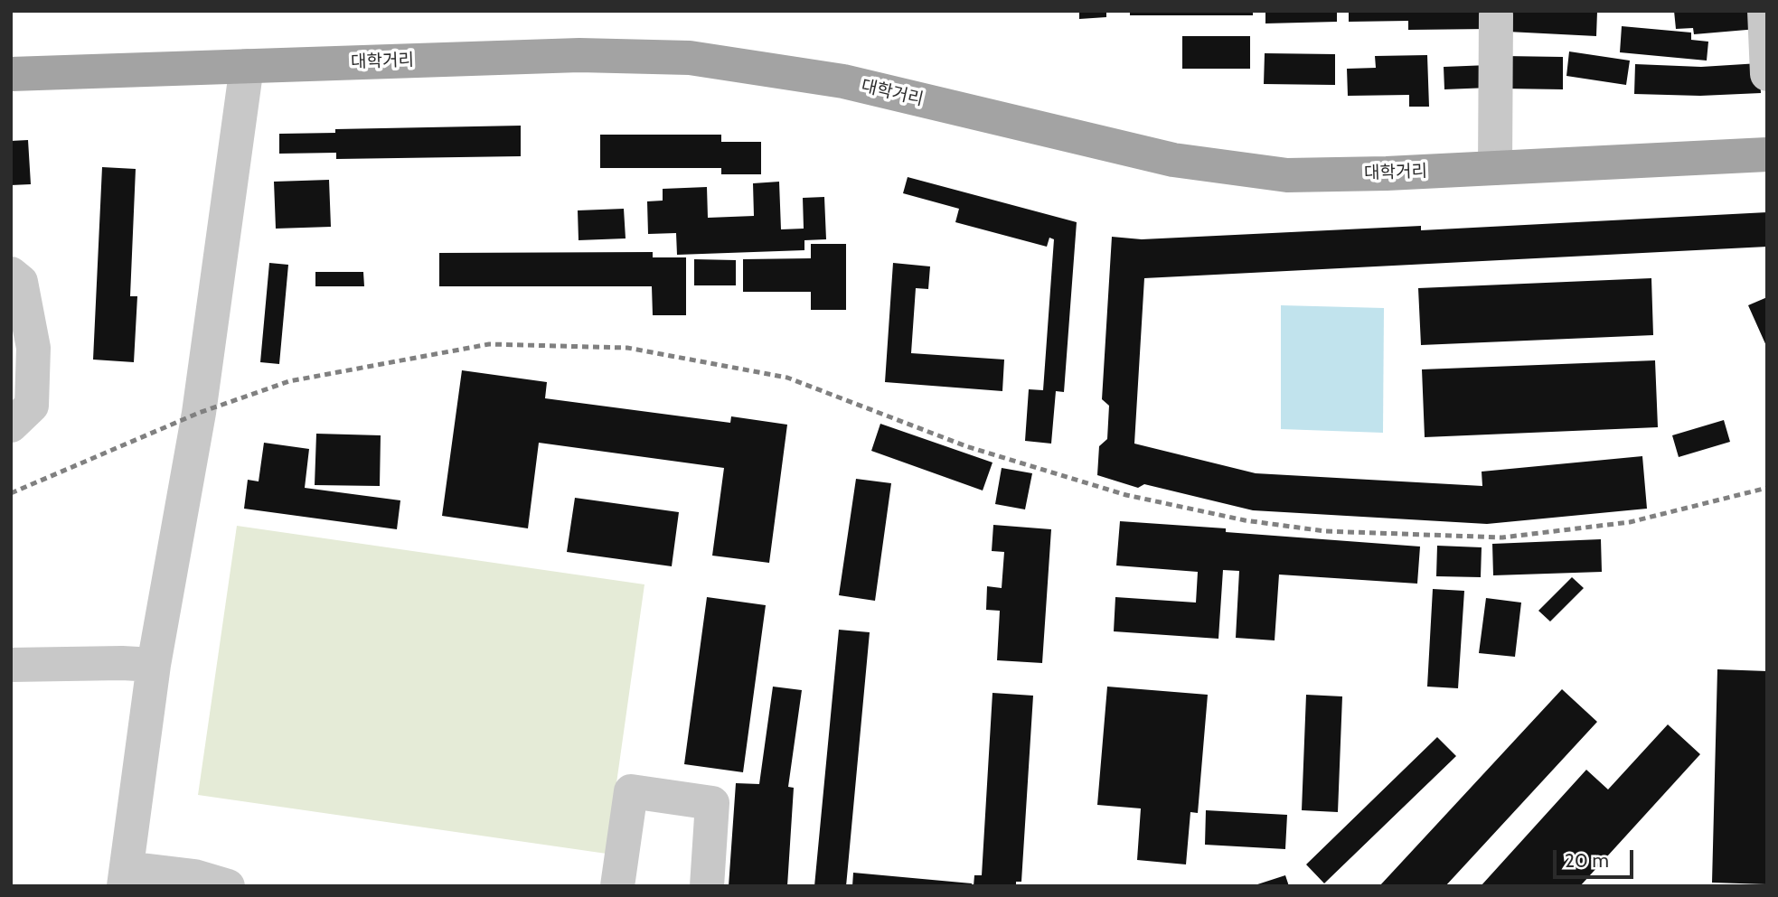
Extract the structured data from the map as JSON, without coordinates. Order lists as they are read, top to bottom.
{
  "streets": {
    "main road": ["대학거리"]
  },
  "scale_bar": "20 m"
}
